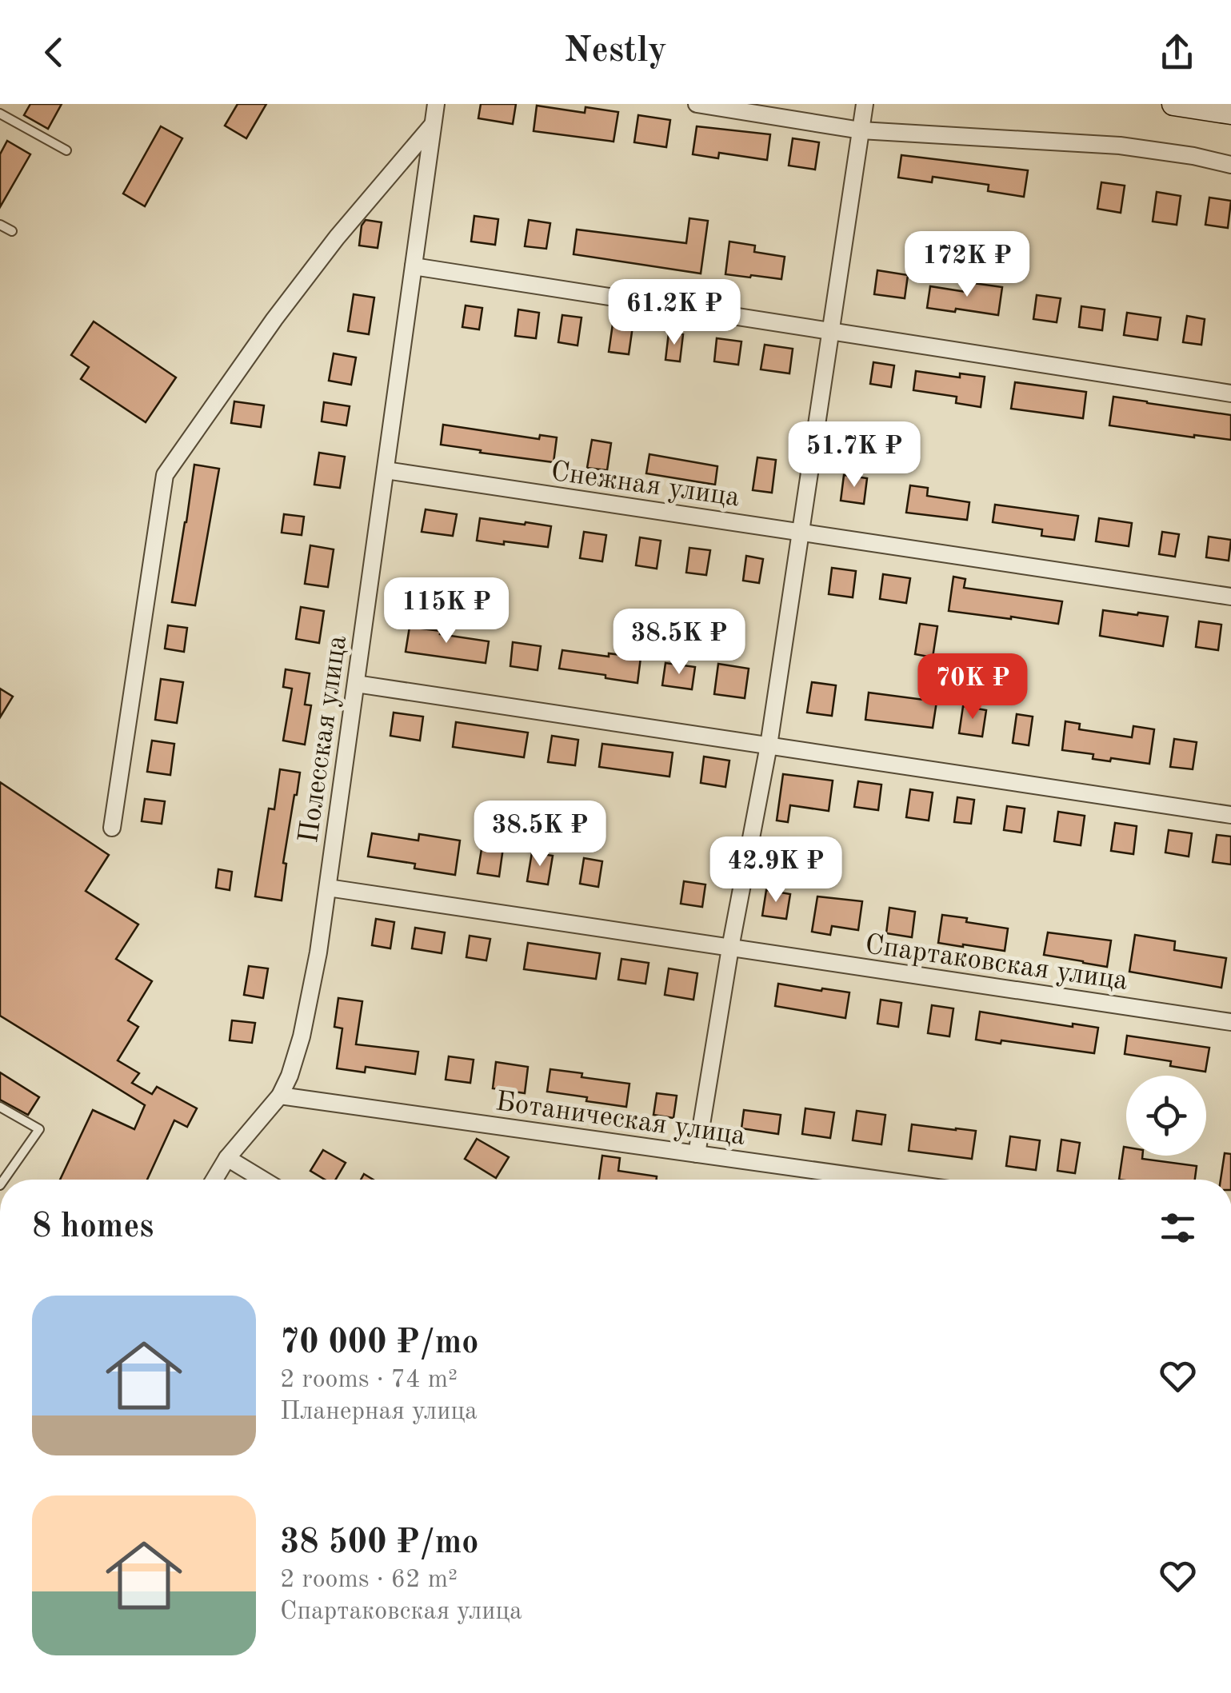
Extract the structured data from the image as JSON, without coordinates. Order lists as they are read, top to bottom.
{
  "streets": {
    "street": [
      "Снежная улица",
      "Полесская улица",
      "Спартаковская улица",
      "Ботаническая улица"
    ]
  },
  "crossings": [
    ["Снежная улица", "Полесская улица"],
    ["Полесская улица", "Спартаковская улица"],
    ["Полесская улица", "Ботаническая улица"]
  ],
  "page": {
    "header": "Nestly",
    "price": [
      "172K ₽",
      "61.2K ₽",
      "51.7K ₽",
      "115K ₽",
      "38.5K ₽",
      "70K ₽",
      "38.5K ₽",
      "42.9K ₽"
    ],
    "heading": "8 homes",
    "list": [
      {
        "name": "70 000 ₽/mo",
        "note": "2 rooms · 74 m² · Планерная улица"
      },
      {
        "name": "38 500 ₽/mo",
        "note": "2 rooms · 62 m² · Спартаковская улица"
      }
    ]
  }
}
